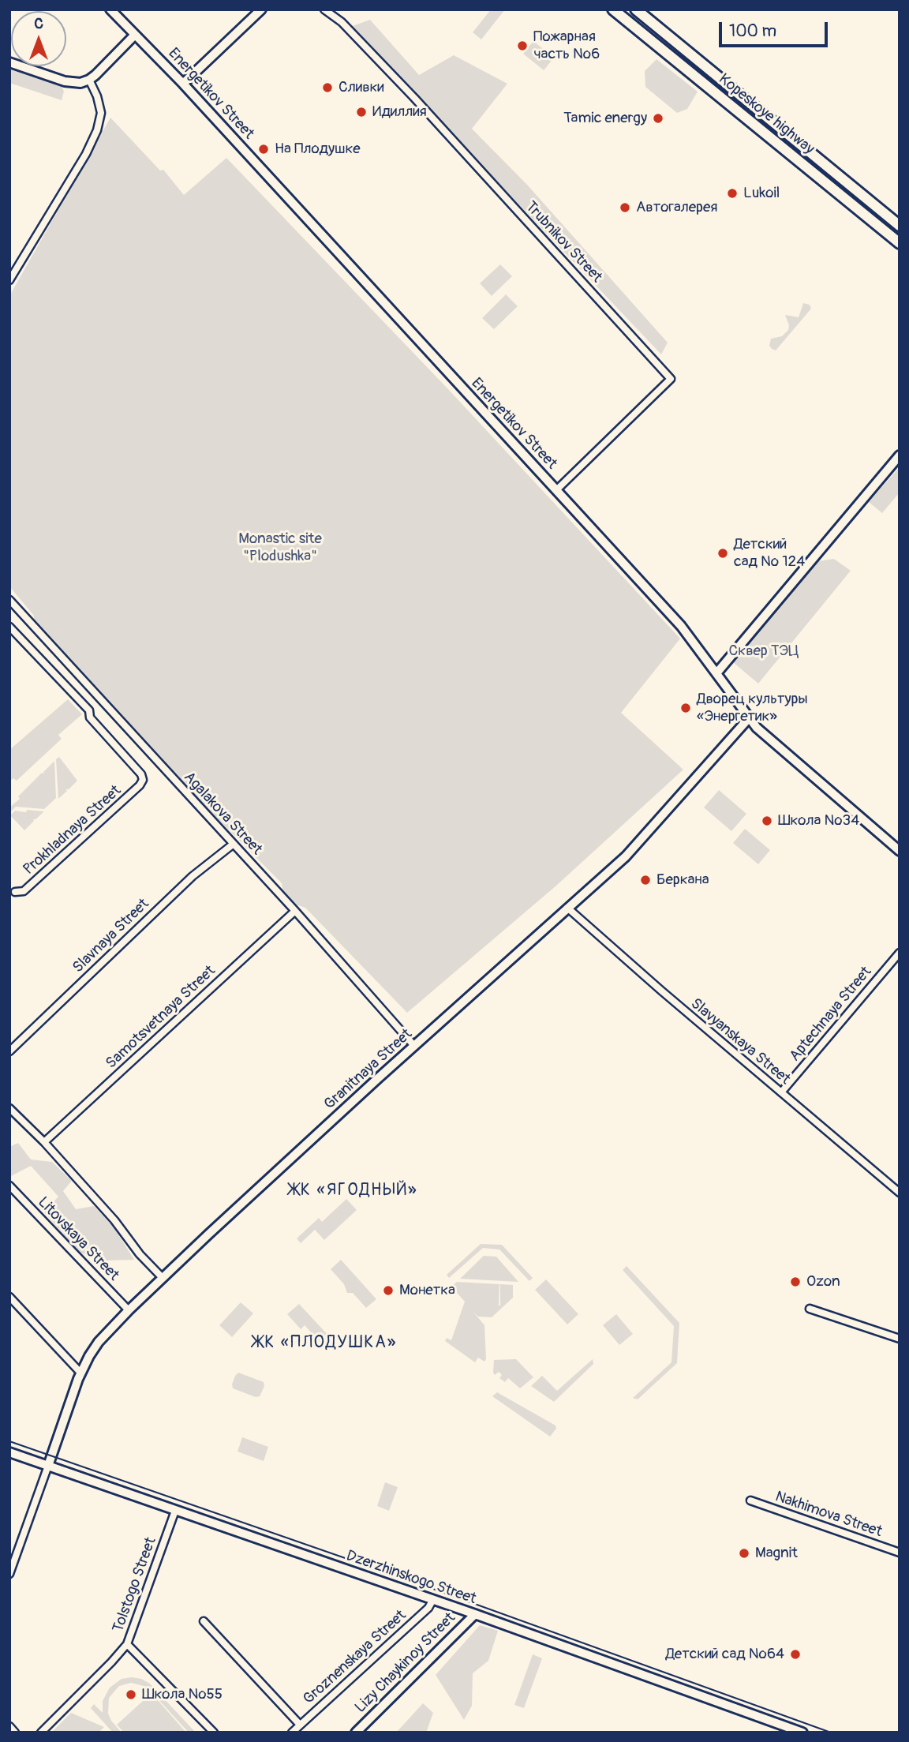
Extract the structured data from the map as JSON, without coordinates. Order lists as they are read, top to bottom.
{
  "streets": {
    "main road": ["Kopeskoye highway"],
    "street": [
      "Energetikov Street",
      "Trubnikov Street",
      "Agalakova Street",
      "Prokhladnaya Street",
      "Slavnaya Street",
      "Aptechnaya Street",
      "Samotsvetnaya Street",
      "Slavyanskaya Street",
      "Granitnaya Street",
      "Litovskaya Street",
      "Nakhimova Street",
      "Dzerzhinskogo Street",
      "Tolstogo Street",
      "Groznenskaya Street",
      "Lizy Chaykinoy Street"
    ]
  },
  "crossings": [
    ["Energetikov Street", "Trubnikov Street"],
    ["Energetikov Street", "Granitnaya Street"],
    ["Agalakova Street", "Slavnaya Street"],
    ["Agalakova Street", "Samotsvetnaya Street"],
    ["Agalakova Street", "Granitnaya Street"],
    ["Aptechnaya Street", "Slavyanskaya Street"],
    ["Slavyanskaya Street", "Granitnaya Street"],
    ["Granitnaya Street", "Litovskaya Street"],
    ["Granitnaya Street", "Dzerzhinskogo Street"],
    ["Dzerzhinskogo Street", "Tolstogo Street"],
    ["Dzerzhinskogo Street", "Groznenskaya Street"],
    ["Dzerzhinskogo Street", "Lizy Chaykinoy Street"]
  ],
  "districts": ["ЖК «ЯГОДНЫЙ»", "ЖК «ПЛОДУШКА»"],
  "parks": ["Monastic site \"Plodushka\"", "Сквер ТЭЦ"],
  "places": [
    "Пожарная часть №6",
    "Сливки",
    "Идиллия",
    "Tamic energy",
    "На Плодушке",
    "Lukoil",
    "Автогалерея",
    "Детский сад № 124",
    "Дворец культуры «Энергетик»",
    "Школа №34",
    "Беркана",
    "Ozon",
    "Монетка",
    "Magnit",
    "Детский сад №64",
    "Школа №55"
  ],
  "scale_bar": "100 m",
  "north": "top"
}
